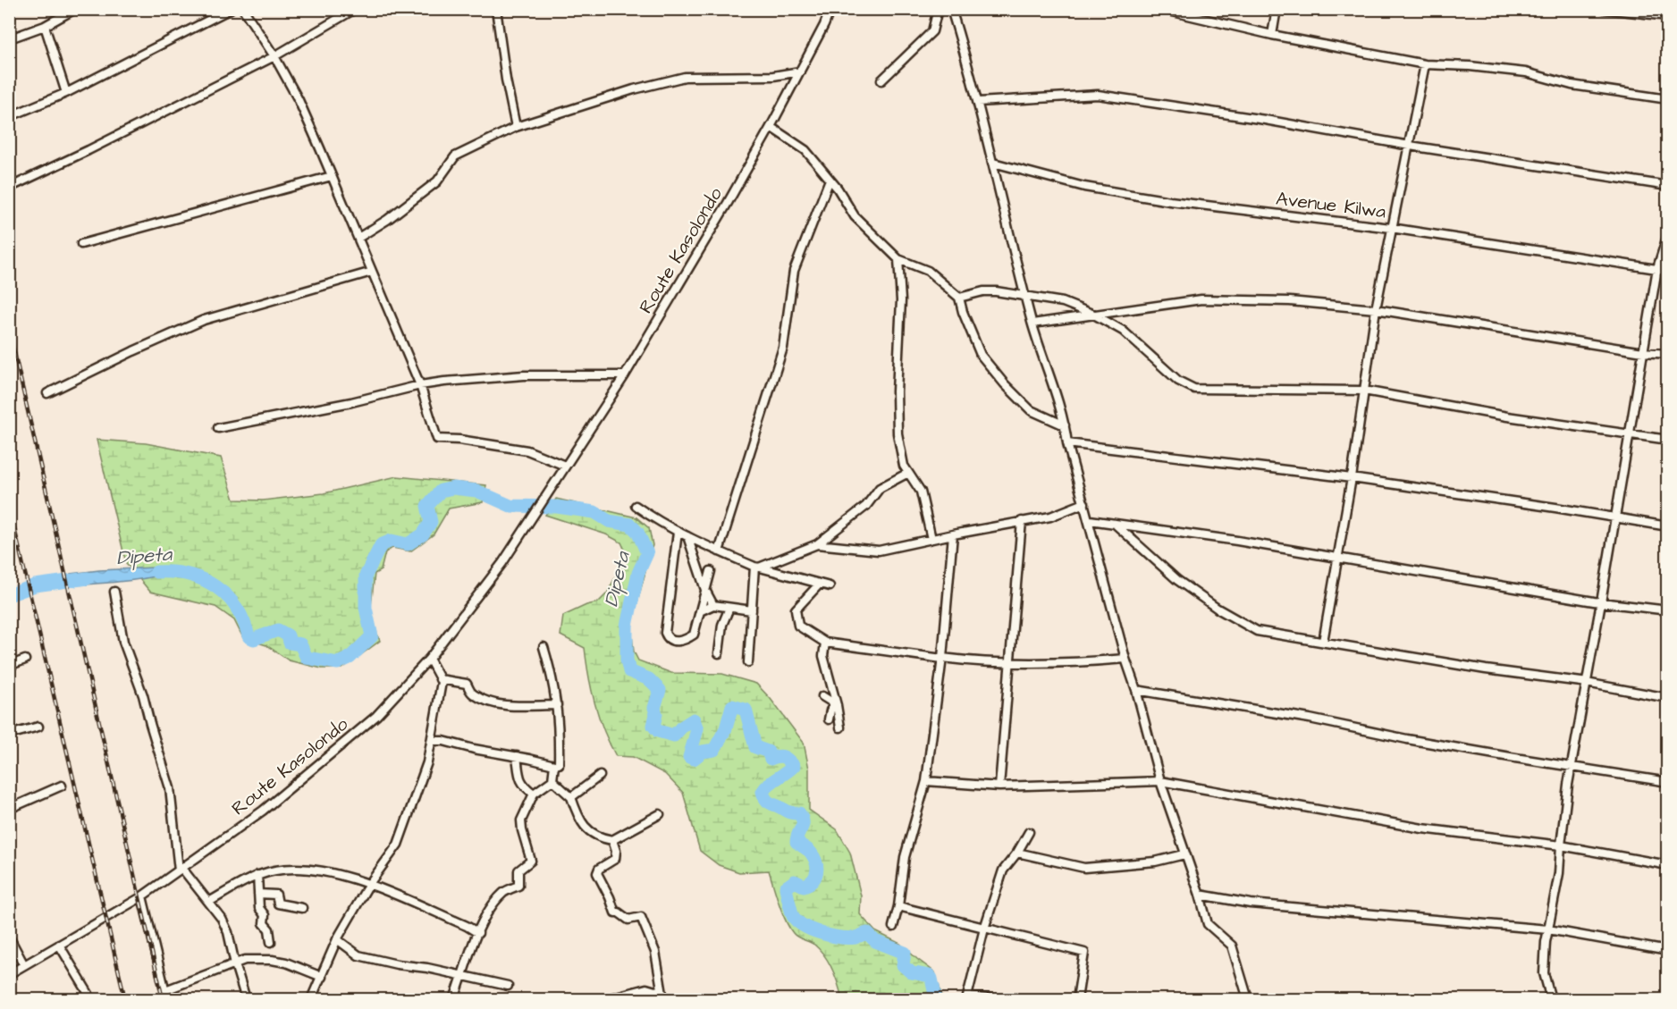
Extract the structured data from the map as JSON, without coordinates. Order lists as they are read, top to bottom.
{
  "streets": {
    "street": ["Avenue Kilwa", "Route Kasolondo"]
  },
  "water": ["Dipeta"]
}
